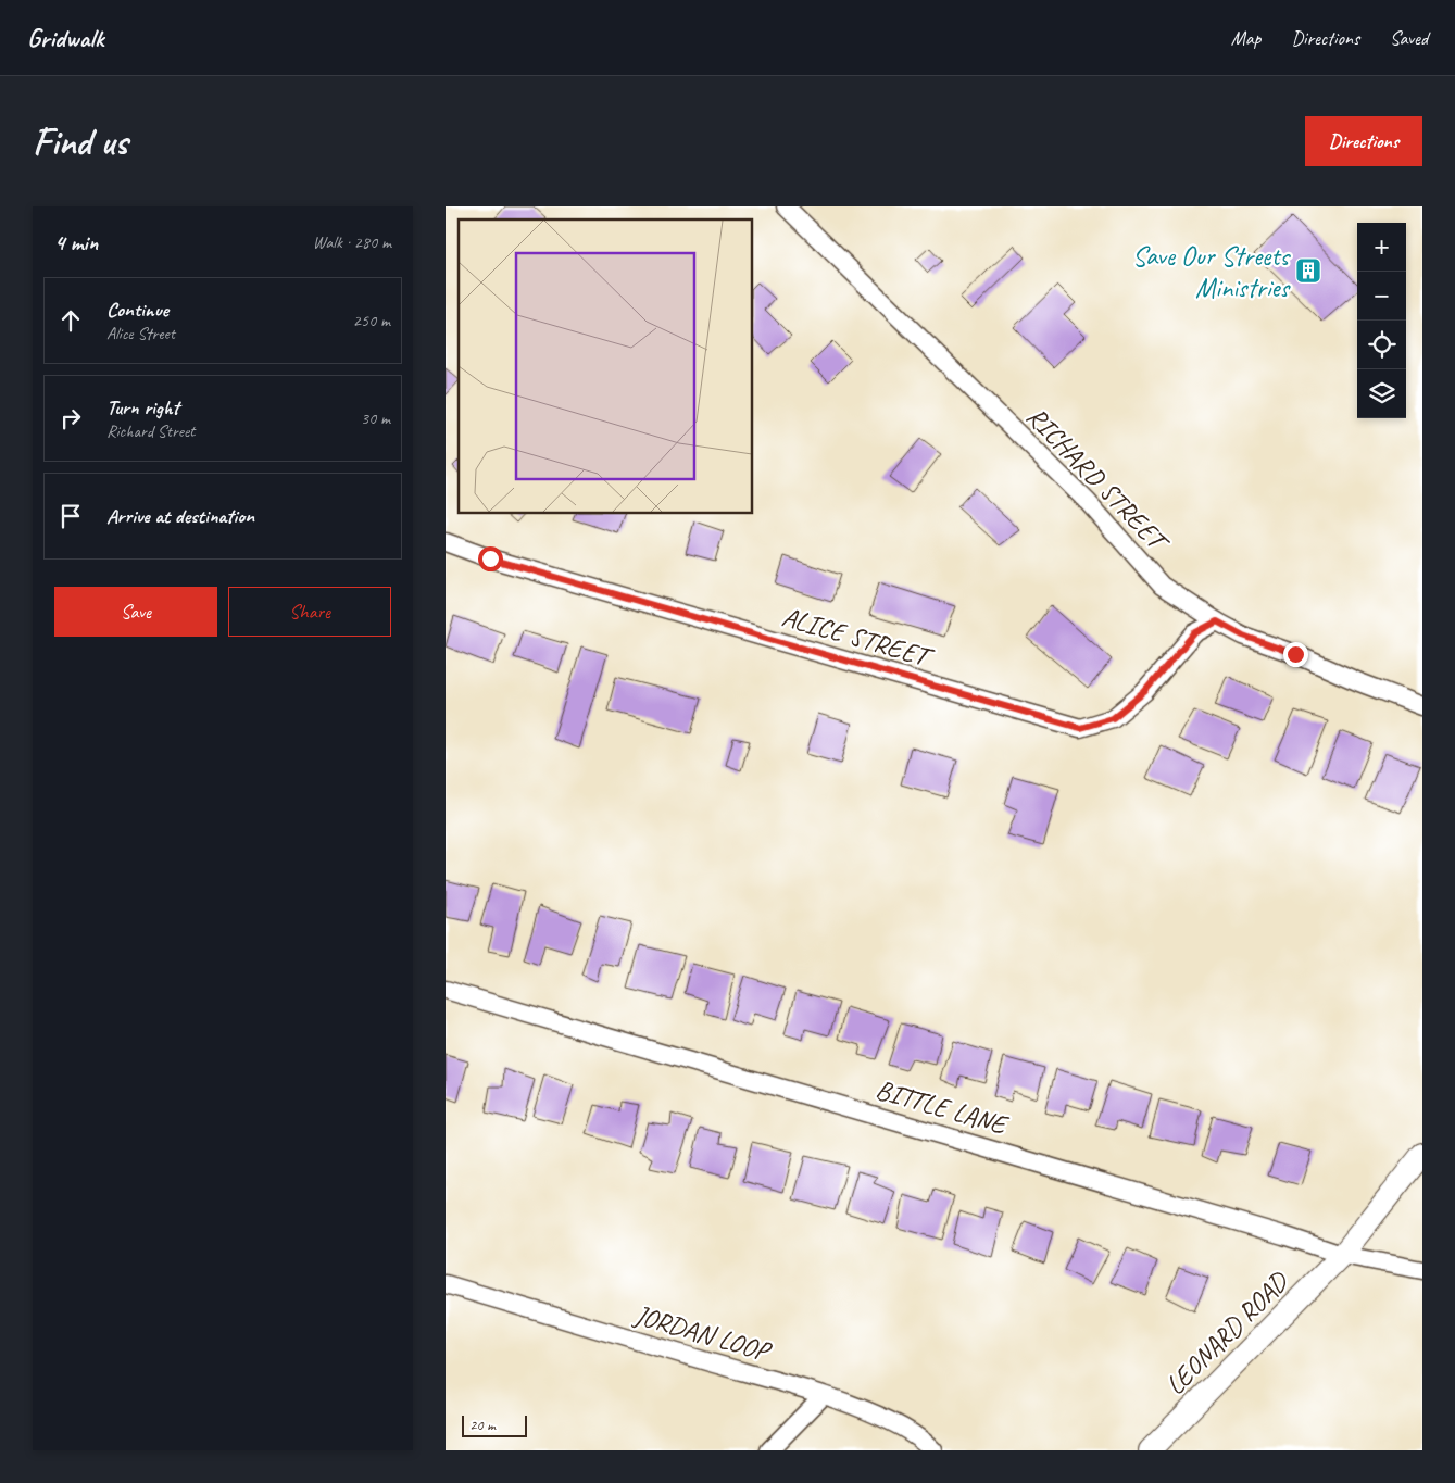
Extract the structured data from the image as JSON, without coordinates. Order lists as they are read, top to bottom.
{
  "streets": {
    "street": [
      "RICHARD STREET",
      "ALICE STREET",
      "BITTLE LANE",
      "JORDAN LOOP",
      "LEONARD ROAD"
    ]
  },
  "crossings": [
    ["RICHARD STREET", "ALICE STREET"],
    ["BITTLE LANE", "LEONARD ROAD"]
  ],
  "places": {
    "building": ["Save Our Streets Ministries"]
  },
  "scale_bar": "20 m",
  "page": {
    "header": "Gridwalk",
    "nav": ["Map", "Directions", "Saved"],
    "buttons": [
      "Directions",
      ["Save", "Share"]
    ],
    "title": "Find us",
    "heading": ["4 min", "Walk · 280 m"],
    "map_buttons": ["+", "−"],
    "list": [
      ["Continue", "Alice Street", "250 m"],
      ["Turn right", "Richard Street", "30 m"],
      "Arrive at destination"
    ],
    "scale": "20 m"
  }
}
